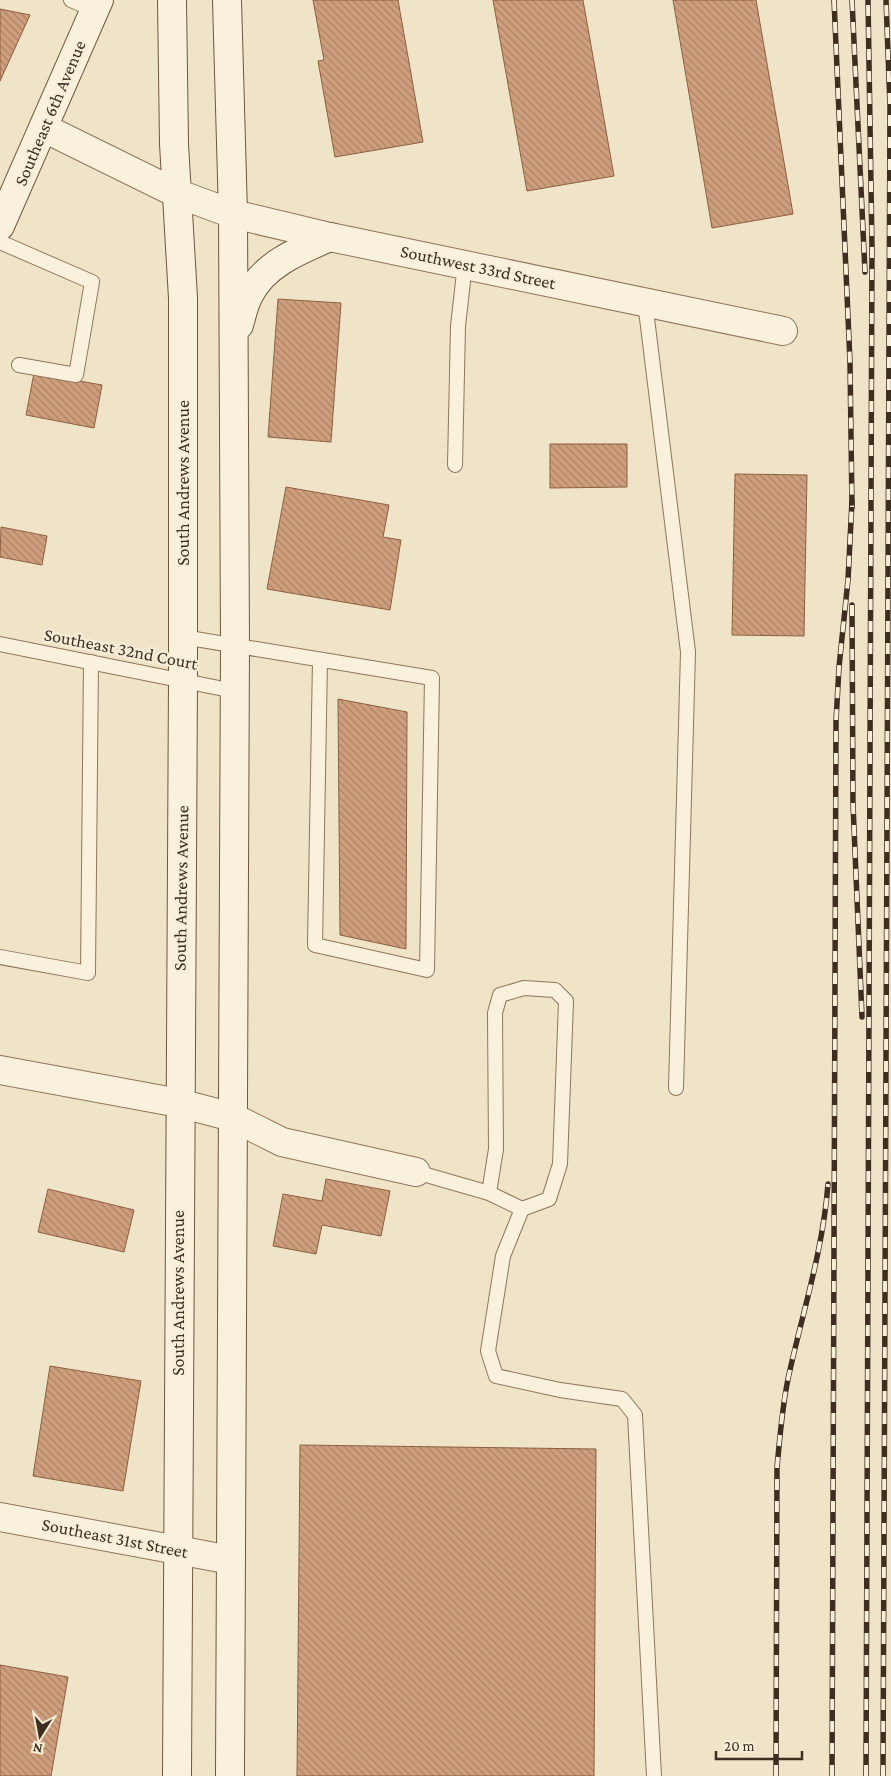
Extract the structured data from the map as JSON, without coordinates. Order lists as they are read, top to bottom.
{
  "streets": {
    "street": [
      "Southeast 6th Avenue",
      "Southwest 33rd Street",
      "South Andrews Avenue",
      "Southeast 31st Street"
    ],
    "lane": ["Southeast 32nd Court"]
  },
  "crossings": [
    ["Southeast 6th Avenue", "Southwest 33rd Street"],
    ["Southwest 33rd Street", "South Andrews Avenue"],
    ["South Andrews Avenue", "Southeast 32nd Court"],
    ["South Andrews Avenue", "Southeast 31st Street"]
  ],
  "scale_bar": "20 m",
  "north": "bottom"
}
